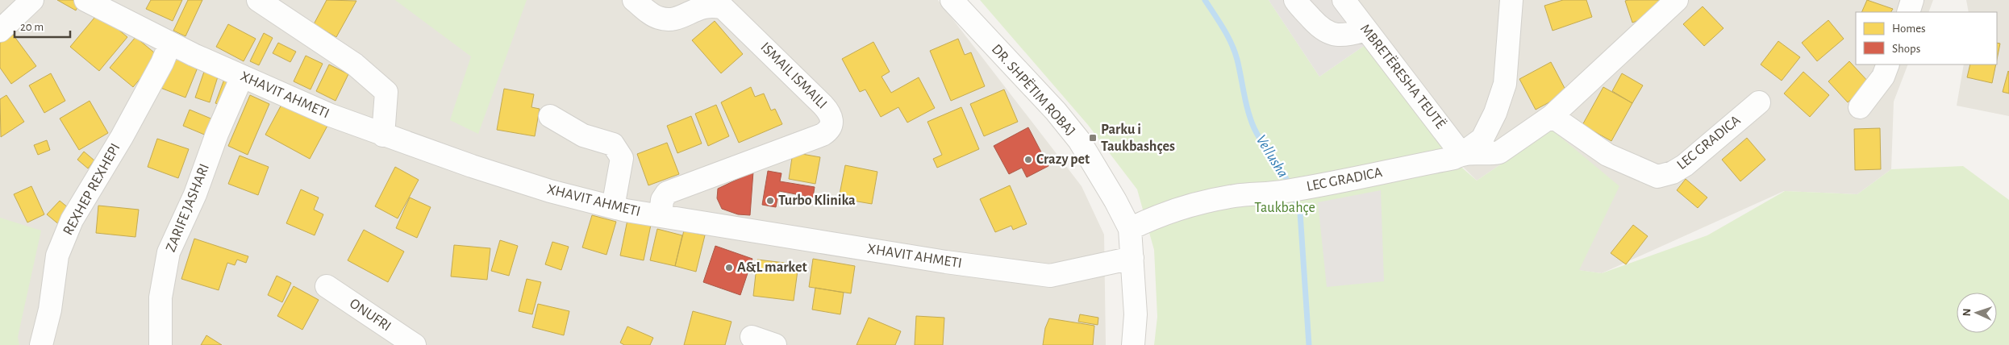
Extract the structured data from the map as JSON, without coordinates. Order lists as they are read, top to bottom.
{
  "streets": {
    "street": [
      "ISMAIL ISMAILI",
      "MBRETËRESHA TEUTË",
      "DR. SHPËTIM ROBAJ",
      "XHAVIT AHMETI",
      "LEC GRADICA",
      "REXHEP REXHEPI",
      "ZARIFE JASHARI",
      "ONUFRI"
    ]
  },
  "crossings": [
    ["ISMAIL ISMAILI", "XHAVIT AHMETI"],
    ["MBRETËRESHA TEUTË", "LEC GRADICA"],
    ["DR. SHPËTIM ROBAJ", "LEC GRADICA"],
    ["XHAVIT AHMETI", "REXHEP REXHEPI"],
    ["XHAVIT AHMETI", "ZARIFE JASHARI"]
  ],
  "water": ["Vellusha"],
  "parks": ["Taukbahçe"],
  "places": {
    "transit": ["Parku i Taukbashçes"],
    "other": ["Crazy pet", "Turbo Klinika", "A&L market"]
  },
  "legend": ["Homes", "Shops"],
  "scale_bar": "20 m",
  "north": "left"
}
